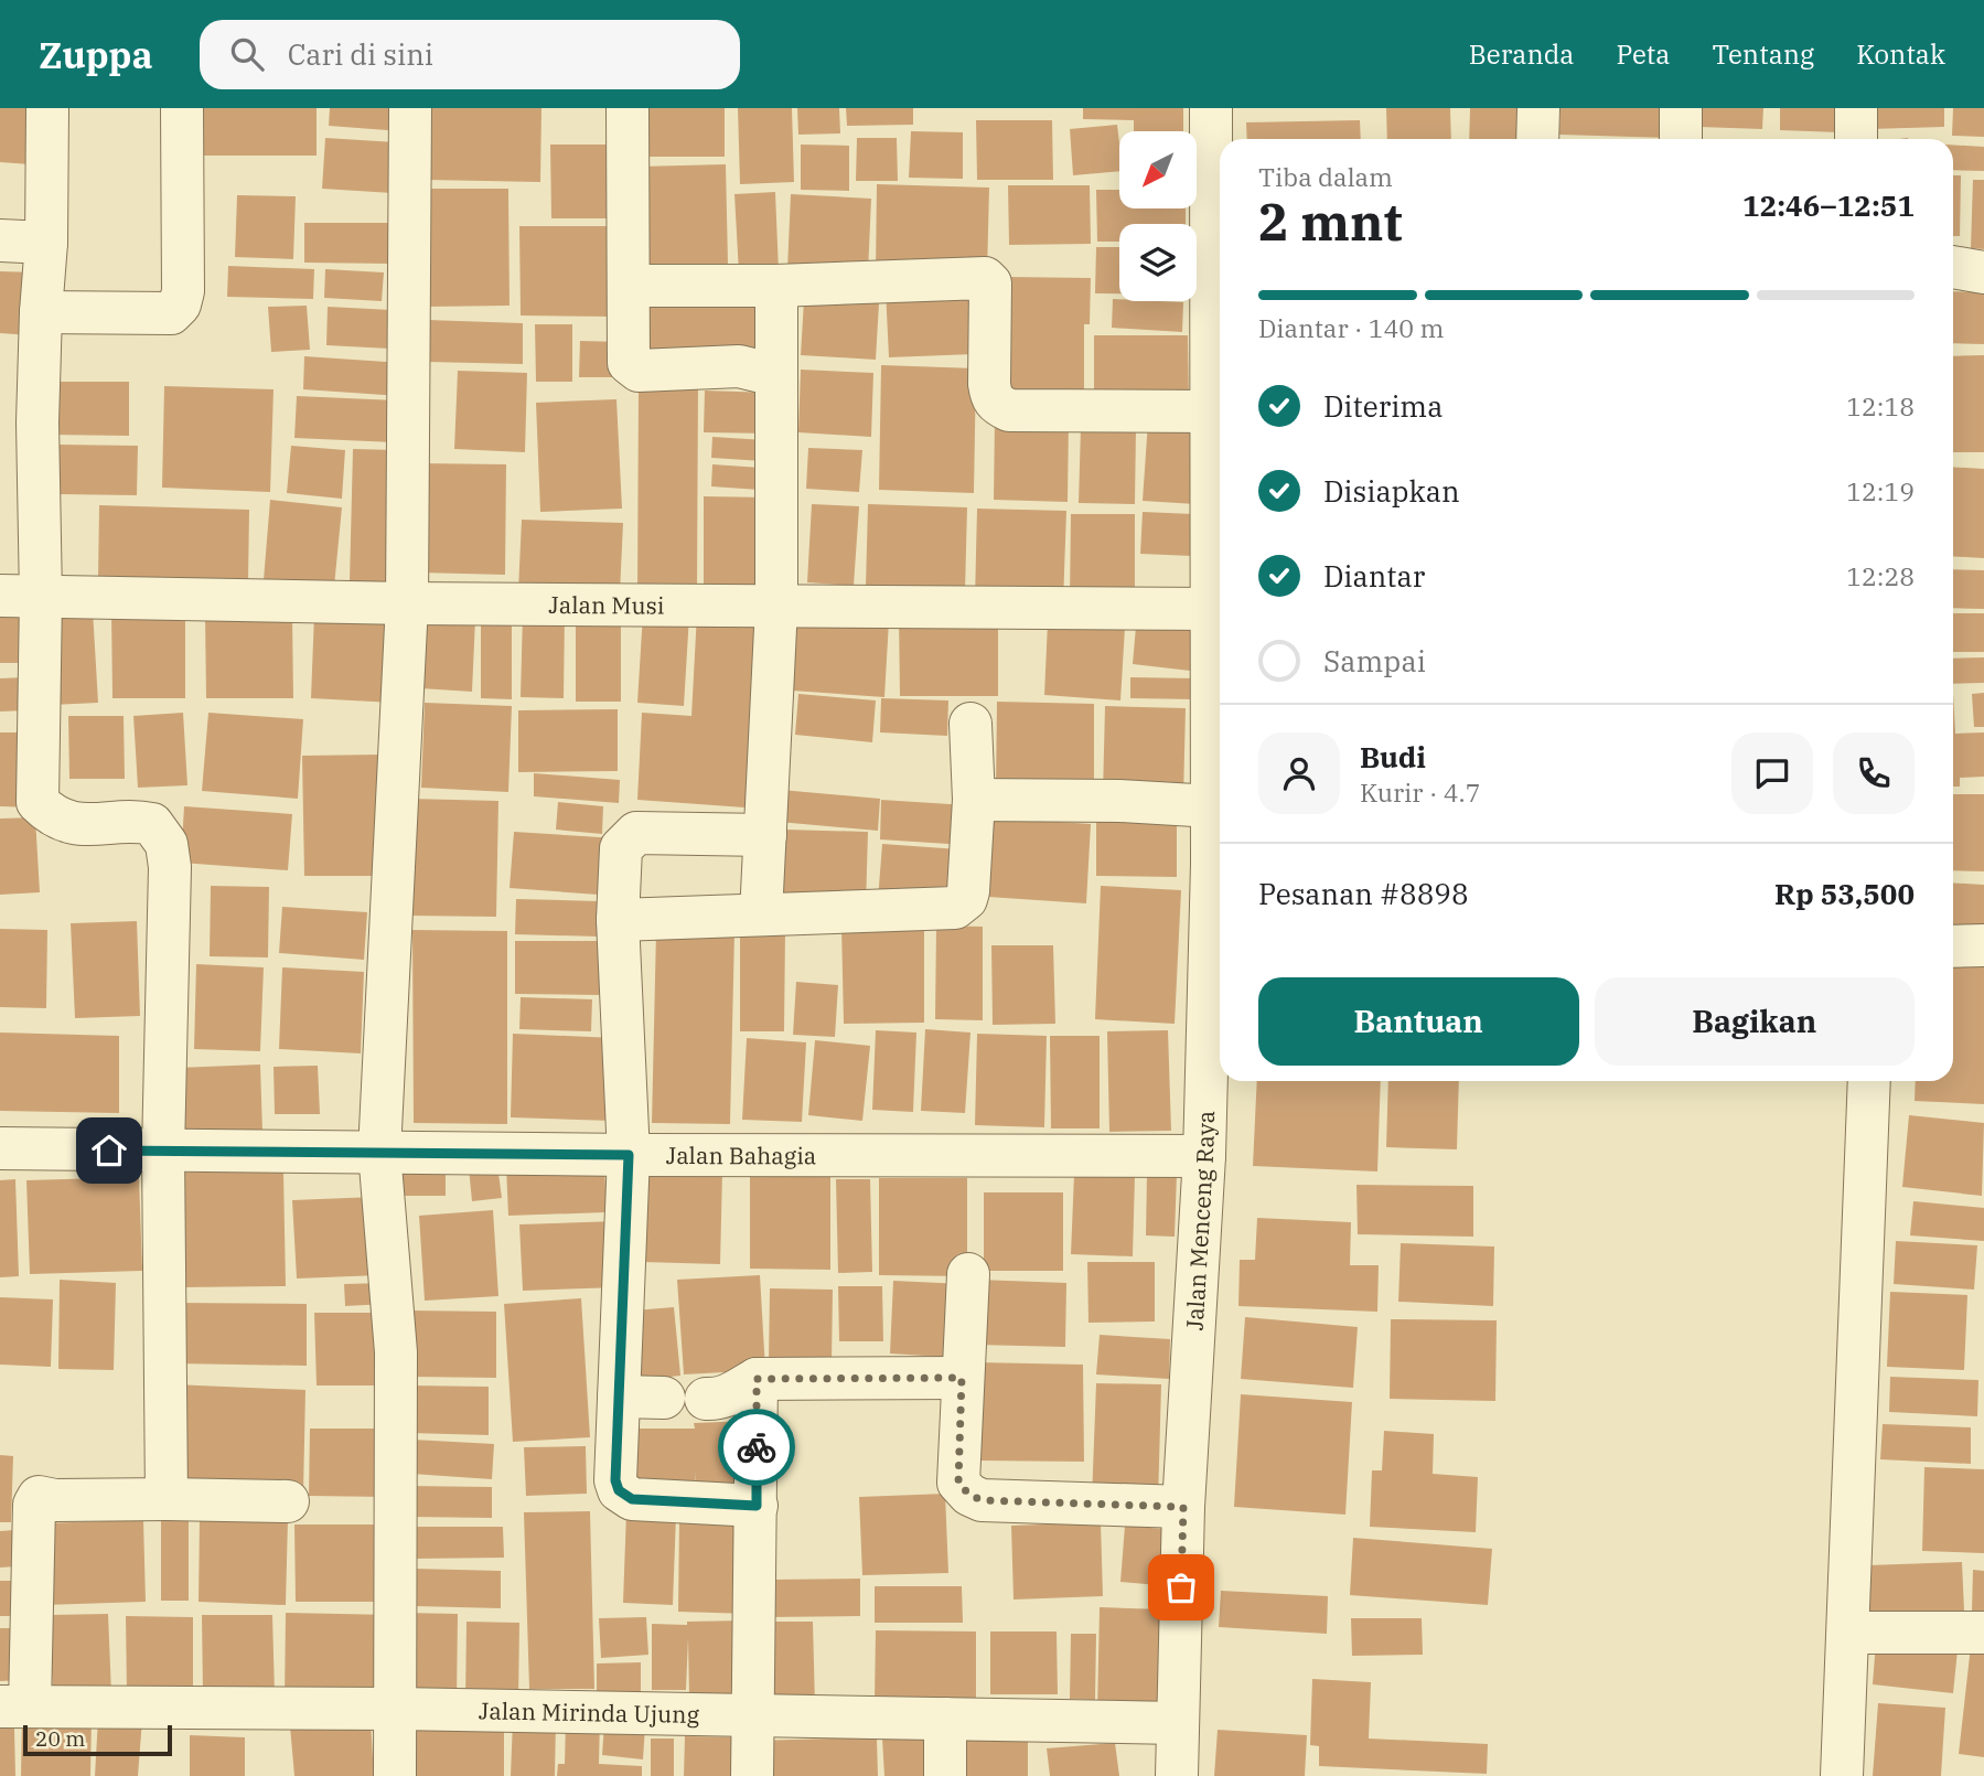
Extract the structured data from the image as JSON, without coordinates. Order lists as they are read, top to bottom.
{
  "streets": {
    "street": [
      "Jalan Musi",
      "Jalan Bahagia",
      "Jalan Menceng Raya",
      "Jalan Mirinda Ujung"
    ]
  },
  "crossings": [
    ["Jalan Musi", "Jalan Menceng Raya"],
    ["Jalan Bahagia", "Jalan Menceng Raya"],
    ["Jalan Menceng Raya", "Jalan Mirinda Ujung"]
  ],
  "scale_bar": "20 m",
  "north": "bottom left",
  "page": {
    "header": "Zuppa",
    "search": "Cari di sini",
    "nav": [
      "Beranda",
      "Peta",
      "Tentang",
      "Kontak"
    ],
    "heading": ["2 mnt", "Tiba dalam", "12:46–12:51"],
    "panel": [
      "Budi",
      "Kurir · 4.7",
      "Pesanan #8898",
      "Rp 53,500"
    ],
    "bar": "Diantar · 140 m",
    "list": [
      ["Diterima", "12:18"],
      ["Disiapkan", "12:19"],
      ["Diantar", "12:28"],
      "Sampai"
    ],
    "buttons": ["Bantuan", "Bagikan"],
    "scale": "20 m"
  }
}
